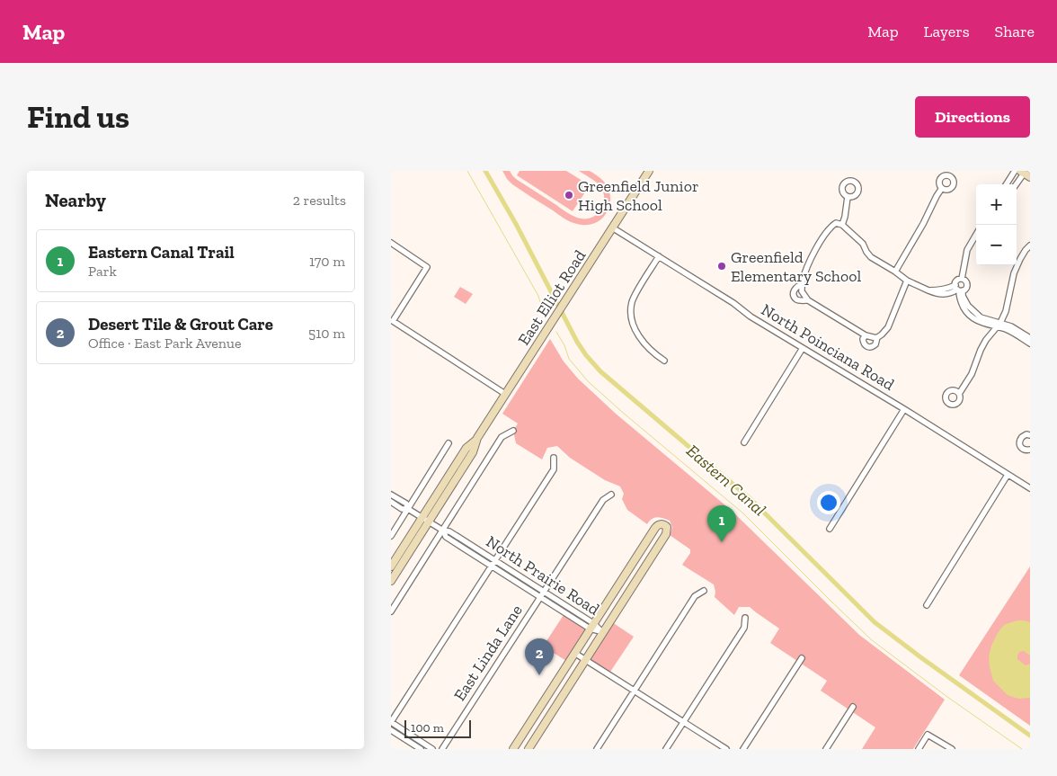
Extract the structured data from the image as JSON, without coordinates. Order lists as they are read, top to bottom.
{
  "streets": {
    "main road": ["East Elliot Road"],
    "street": ["North Poinciana Road", "North Prairie Road", "East Linda Lane"]
  },
  "crossings": [
    ["East Elliot Road", "North Poinciana Road"],
    ["East Elliot Road", "North Prairie Road"],
    ["North Prairie Road", "East Linda Lane"]
  ],
  "water": ["Eastern Canal"],
  "places": ["Greenfield Junior High School", "Greenfield Elementary School"],
  "scale_bar": "100 m",
  "page": {
    "header": "Map",
    "nav": ["Map", "Layers", "Share"],
    "buttons": "Directions",
    "title": "Find us",
    "heading": ["Nearby", "2 results"],
    "map_buttons": ["+", "−"],
    "list": [
      {
        "mark": "1",
        "name": "Eastern Canal Trail",
        "note": "Park",
        "value": "170 m"
      },
      {
        "mark": "2",
        "name": "Desert Tile & Grout Care",
        "note": "Office · East Park Avenue",
        "value": "510 m"
      }
    ],
    "pins": ["1", "2"],
    "scale": "100 m"
  }
}
